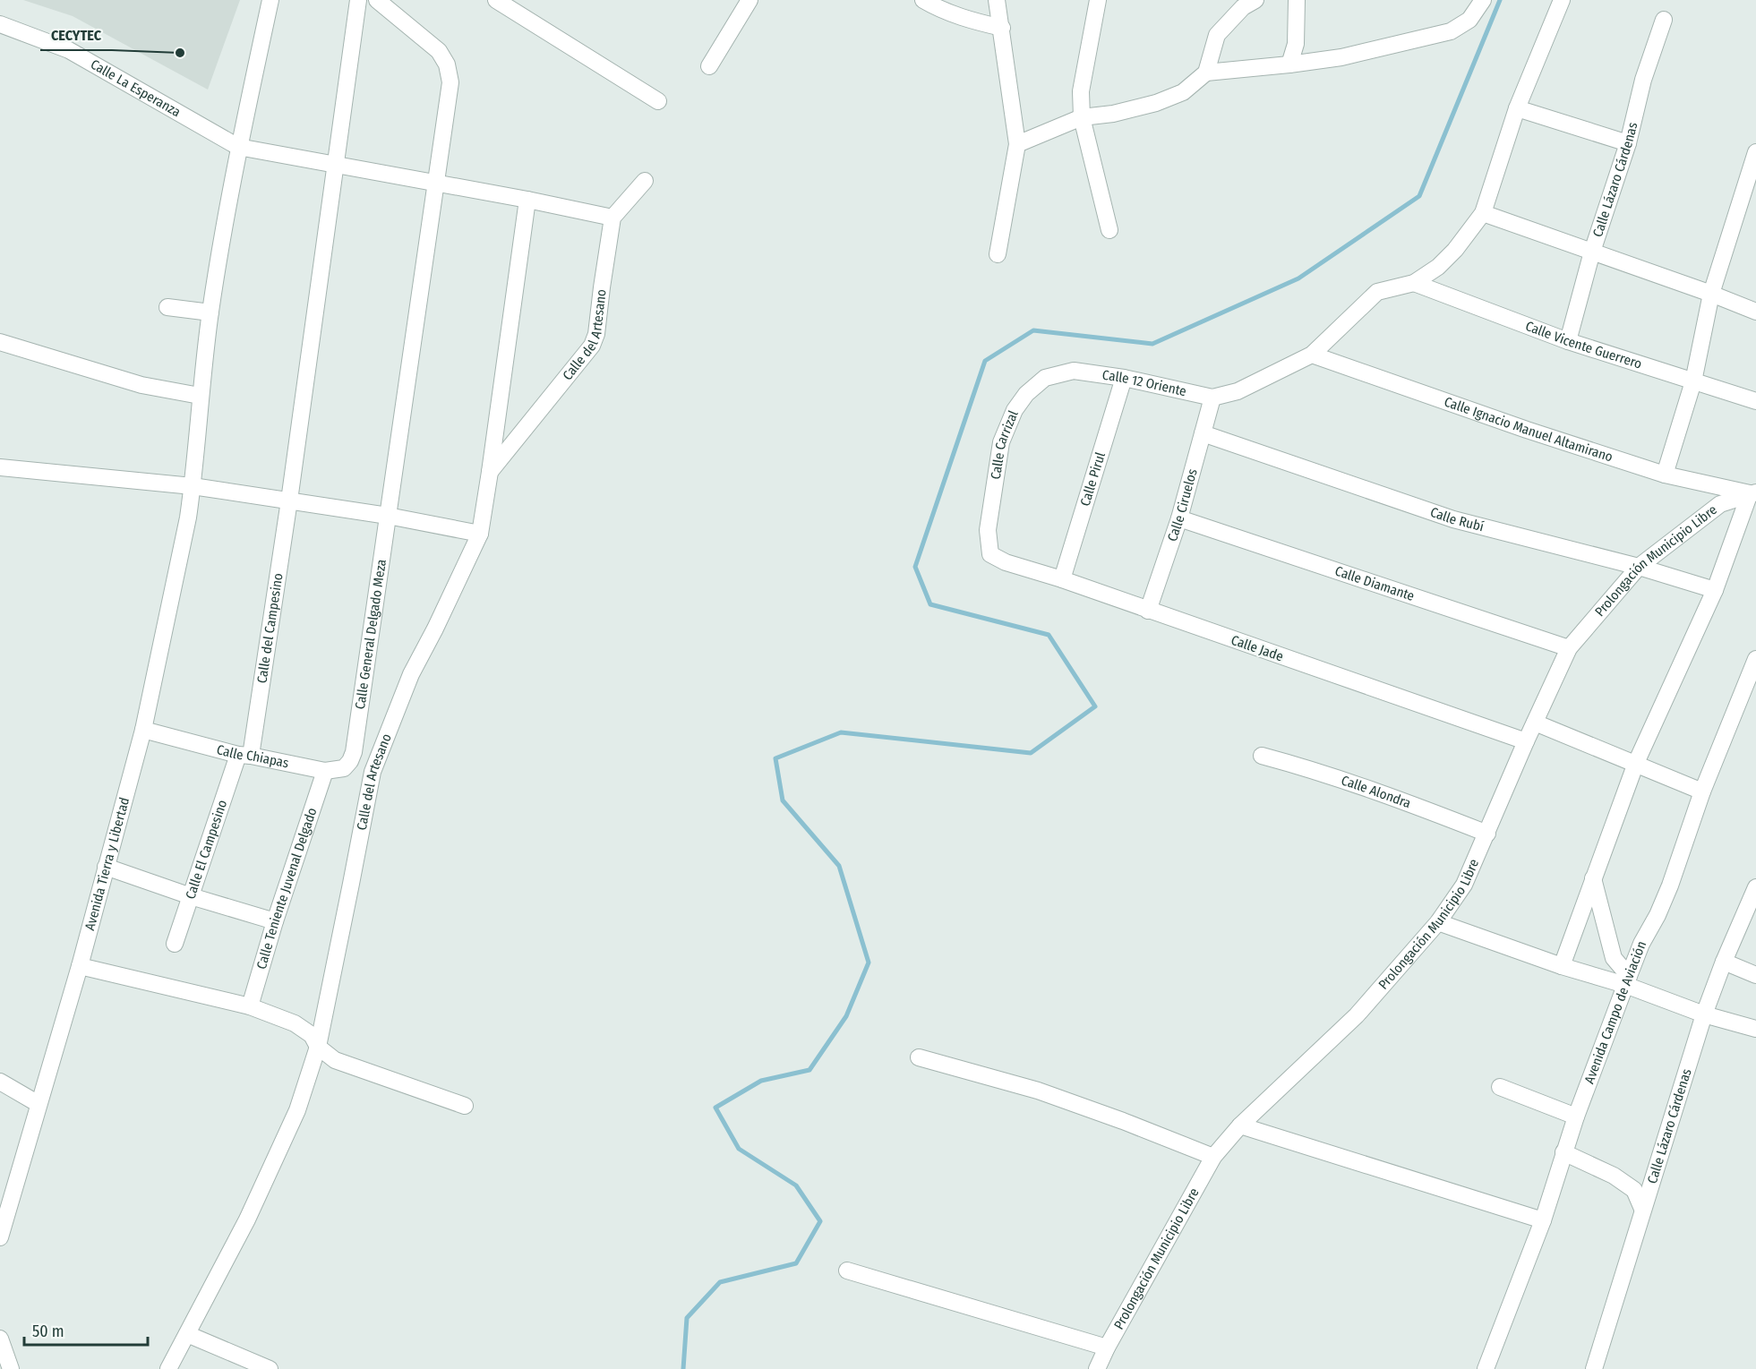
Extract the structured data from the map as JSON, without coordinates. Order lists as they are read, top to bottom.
{
  "streets": {
    "street": [
      "Calle La Esperanza",
      "Calle Lázaro Cárdenas",
      "Calle del Artesano",
      "Calle Vicente Guerrero",
      "Calle 12 Oriente",
      "Calle Ignacio Manuel Altamirano",
      "Calle Carrizal",
      "Calle Pirul",
      "Calle Ciruelos",
      "Calle Rubí",
      "Prolongación Municipio Libre",
      "Calle Diamante",
      "Calle del Campesino",
      "Calle General Delgado Meza",
      "Calle Jade",
      "Calle Chiapas",
      "Calle Alondra",
      "Calle El Campesino",
      "Avenida Tierra y Libertad",
      "Calle Teniente Juvenal Delgado",
      "Avenida Campo de Aviación"
    ]
  },
  "crossings": [
    ["Calle La Esperanza", "Calle del Artesano"],
    ["Calle La Esperanza", "Calle del Campesino"],
    ["Calle La Esperanza", "Calle General Delgado Meza"],
    ["Calle La Esperanza", "Avenida Tierra y Libertad"],
    ["Calle Lázaro Cárdenas", "Calle Vicente Guerrero"],
    ["Calle 12 Oriente", "Calle Carrizal"],
    ["Calle 12 Oriente", "Calle Pirul"],
    ["Calle 12 Oriente", "Calle Ciruelos"],
    ["Calle Ignacio Manuel Altamirano", "Prolongación Municipio Libre"],
    ["Calle Carrizal", "Calle Jade"],
    ["Calle Pirul", "Calle Jade"],
    ["Calle Ciruelos", "Calle Rubí"],
    ["Calle Ciruelos", "Calle Diamante"],
    ["Calle Ciruelos", "Calle Jade"],
    ["Calle Rubí", "Prolongación Municipio Libre"],
    ["Prolongación Municipio Libre", "Calle Diamante"],
    ["Prolongación Municipio Libre", "Calle Jade"],
    ["Prolongación Municipio Libre", "Calle Alondra"],
    ["Calle del Campesino", "Calle Chiapas"],
    ["Calle del Campesino", "Calle El Campesino"],
    ["Calle General Delgado Meza", "Calle Chiapas"],
    ["Calle General Delgado Meza", "Calle Teniente Juvenal Delgado"],
    ["Calle Chiapas", "Calle El Campesino"],
    ["Calle Chiapas", "Avenida Tierra y Libertad"],
    ["Calle Chiapas", "Calle Teniente Juvenal Delgado"]
  ],
  "places": ["CECYTEC"],
  "scale_bar": "50 m"
}
